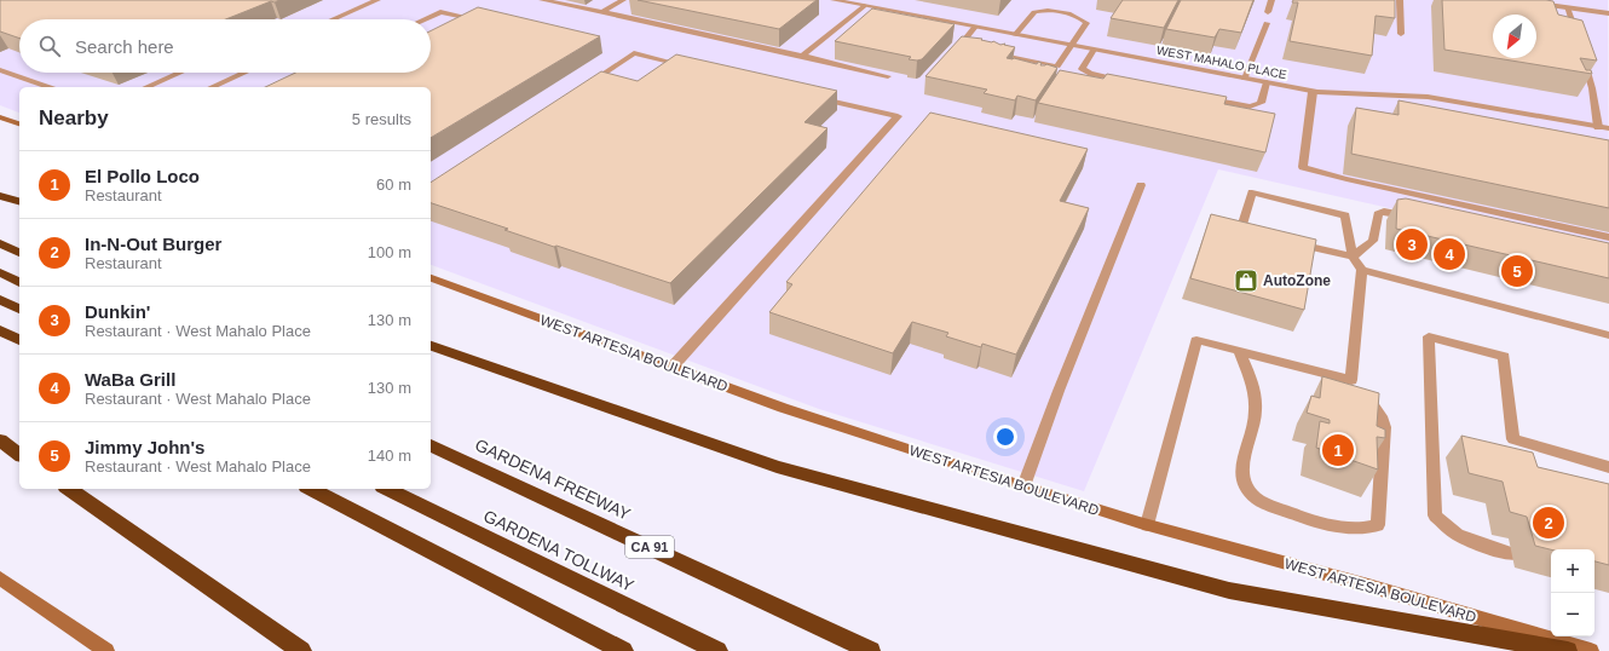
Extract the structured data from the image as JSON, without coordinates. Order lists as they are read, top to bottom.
{
  "streets": {
    "highway": ["GARDENA FREEWAY", "CA 91", "GARDENA TOLLWAY"],
    "main road": ["WEST ARTESIA BOULEVARD"],
    "street": ["WEST MAHALO PLACE"]
  },
  "places": {
    "shop": ["AutoZone"]
  },
  "north": "bottom left",
  "page": {
    "search": "Search here",
    "heading": ["Nearby", "5 results"],
    "list": [
      {
        "mark": "1",
        "name": "El Pollo Loco",
        "note": "Restaurant",
        "value": "60 m"
      },
      {
        "mark": "2",
        "name": "In-N-Out Burger",
        "note": "Restaurant",
        "value": "100 m"
      },
      {
        "mark": "3",
        "name": "Dunkin'",
        "note": "Restaurant · West Mahalo Place",
        "value": "130 m"
      },
      {
        "mark": "4",
        "name": "WaBa Grill",
        "note": "Restaurant · West Mahalo Place",
        "value": "130 m"
      },
      {
        "mark": "5",
        "name": "Jimmy John's",
        "note": "Restaurant · West Mahalo Place",
        "value": "140 m"
      }
    ],
    "pins": [
      "3",
      "4",
      "5",
      "1",
      "2"
    ],
    "map_buttons": ["+", "−"]
  }
}
